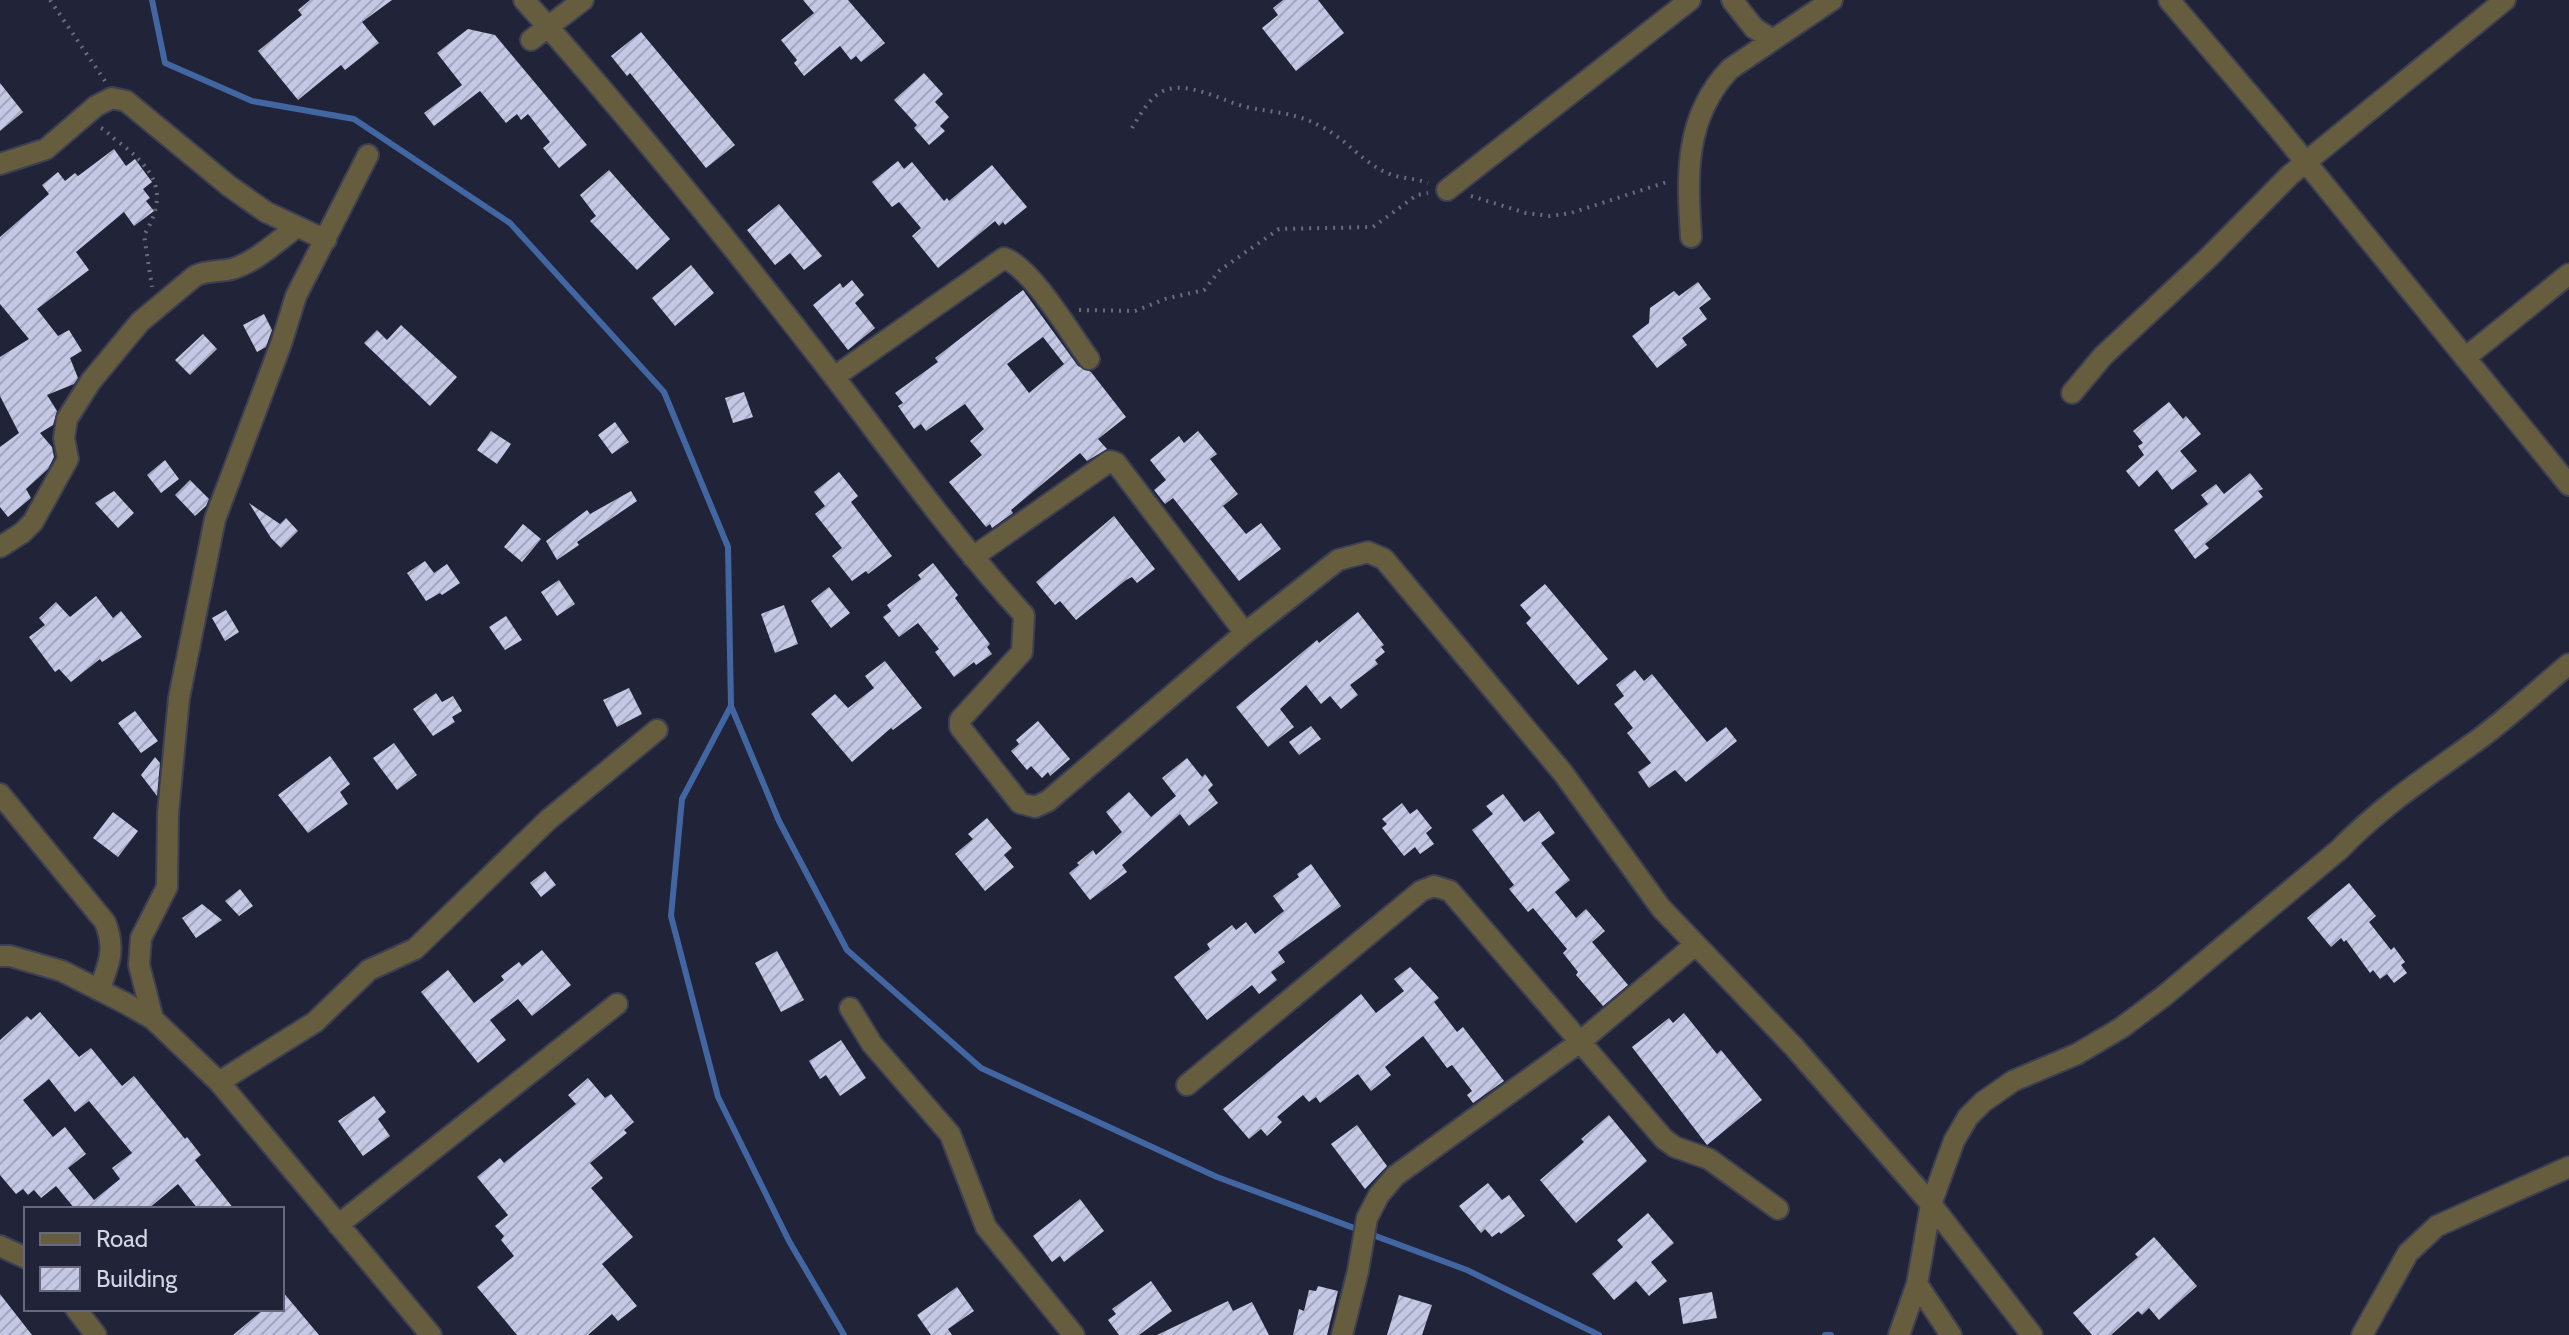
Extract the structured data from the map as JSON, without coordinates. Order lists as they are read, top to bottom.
{
  "legend": ["Road", "Building"]
}
